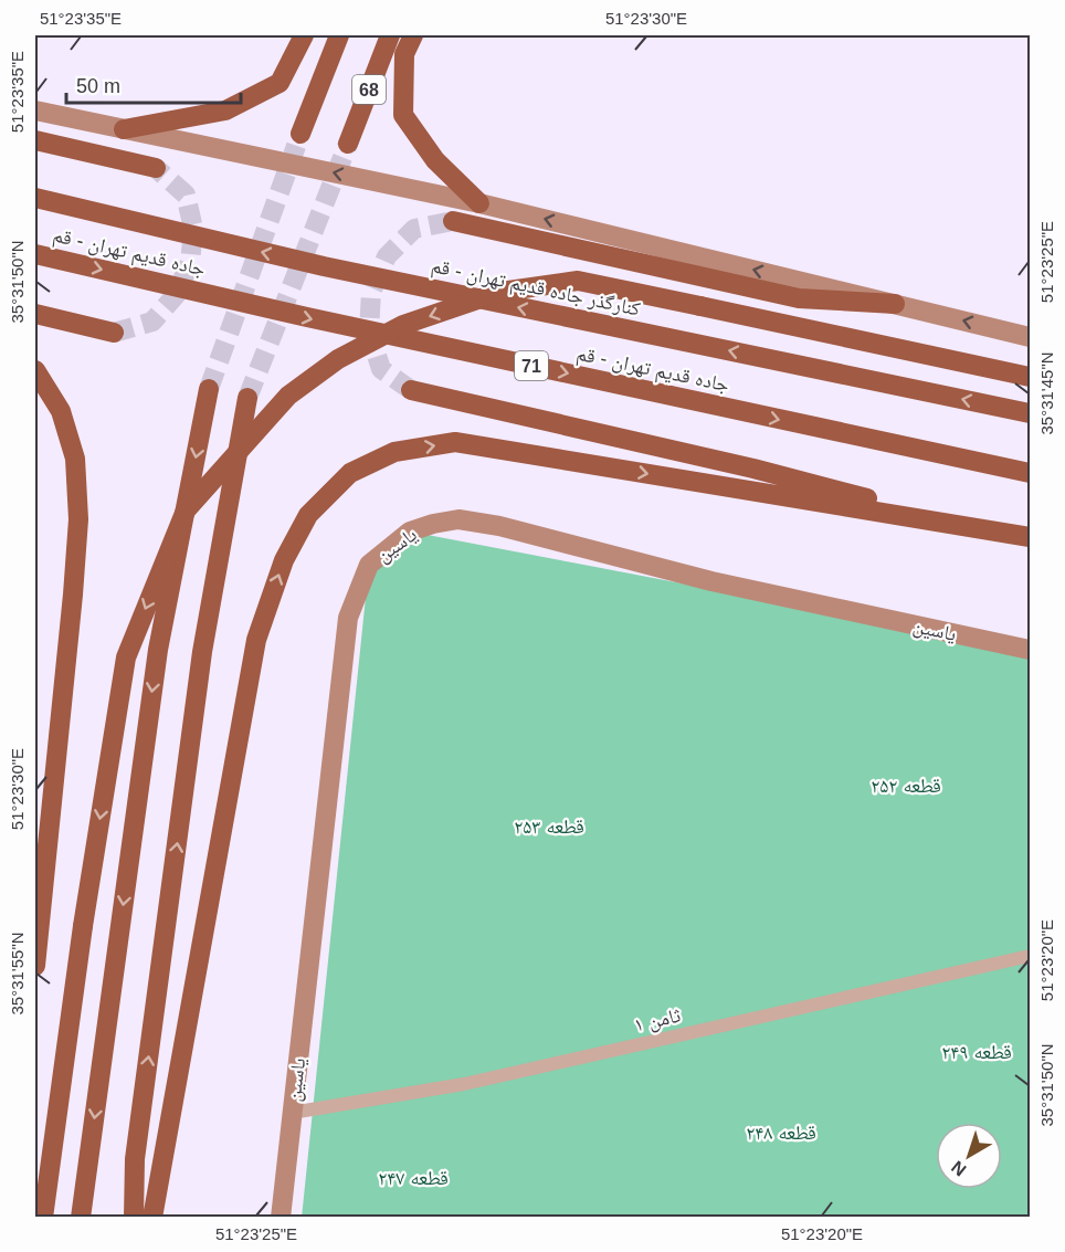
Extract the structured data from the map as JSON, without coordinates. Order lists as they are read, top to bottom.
{
  "streets": {
    "highway": [
      "68",
      "جاده قدیم تهران - قم",
      "کنارگذر جاده قدیم تهران - قم",
      "71"
    ],
    "street": ["یاسین"],
    "lane": ["ثامن ۱"]
  },
  "crossings": [
    ["یاسین", "ثامن ۱"]
  ],
  "parks": [
    "قطعه ۲۵۲",
    "قطعه ۲۵۳",
    "قطعه ۲۴۹",
    "قطعه ۲۴۸",
    "قطعه ۲۴۷"
  ],
  "scale_bar": "50 m",
  "north": "bottom left",
  "coordinates": [
    "51°23'35\"E",
    "51°23'30\"E",
    "51°23'25\"E",
    "35°31'50\"N",
    "35°31'45\"N",
    "51°23'20\"E",
    "35°31'55\"N"
  ]
}
